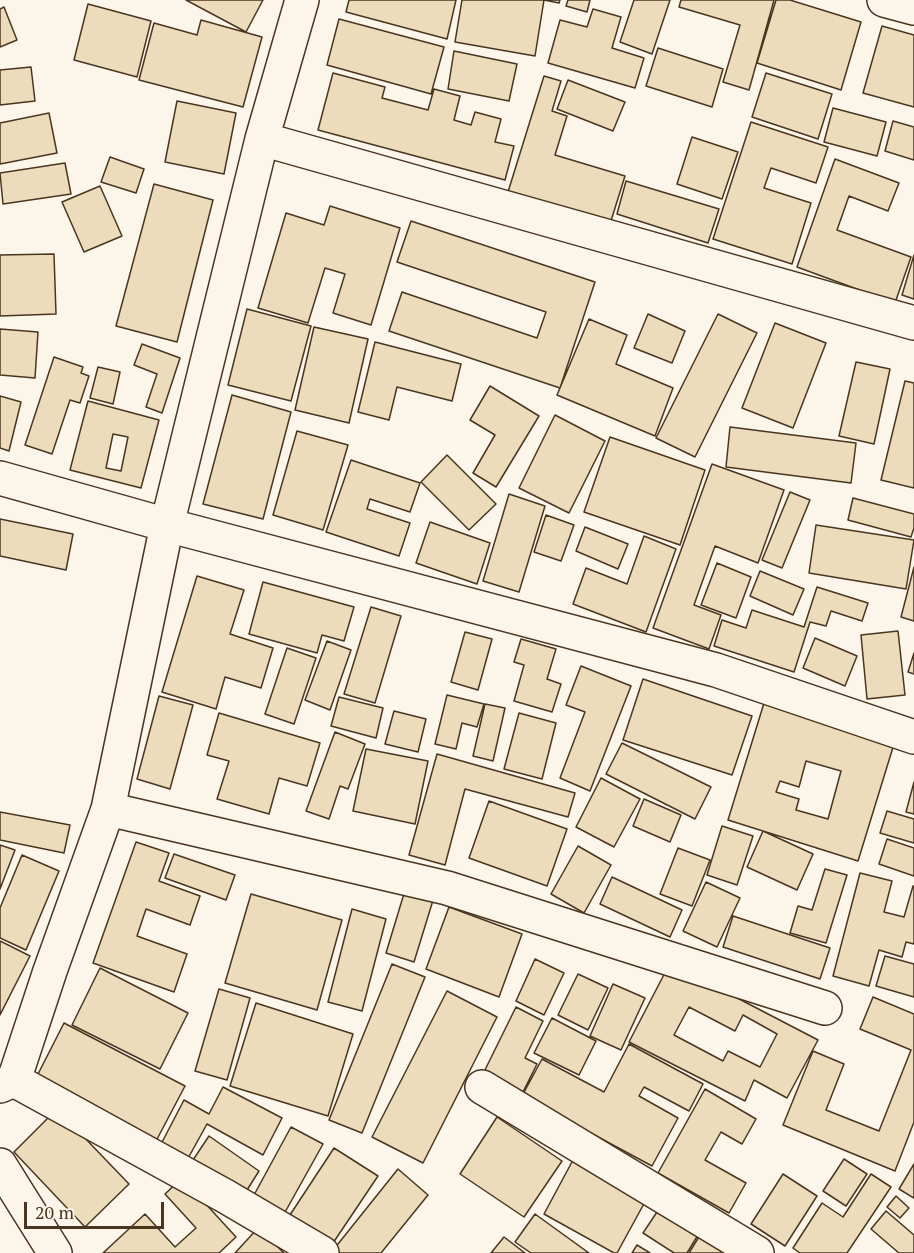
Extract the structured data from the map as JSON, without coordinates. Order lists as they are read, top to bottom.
{
  "scale_bar": "20 m"
}
